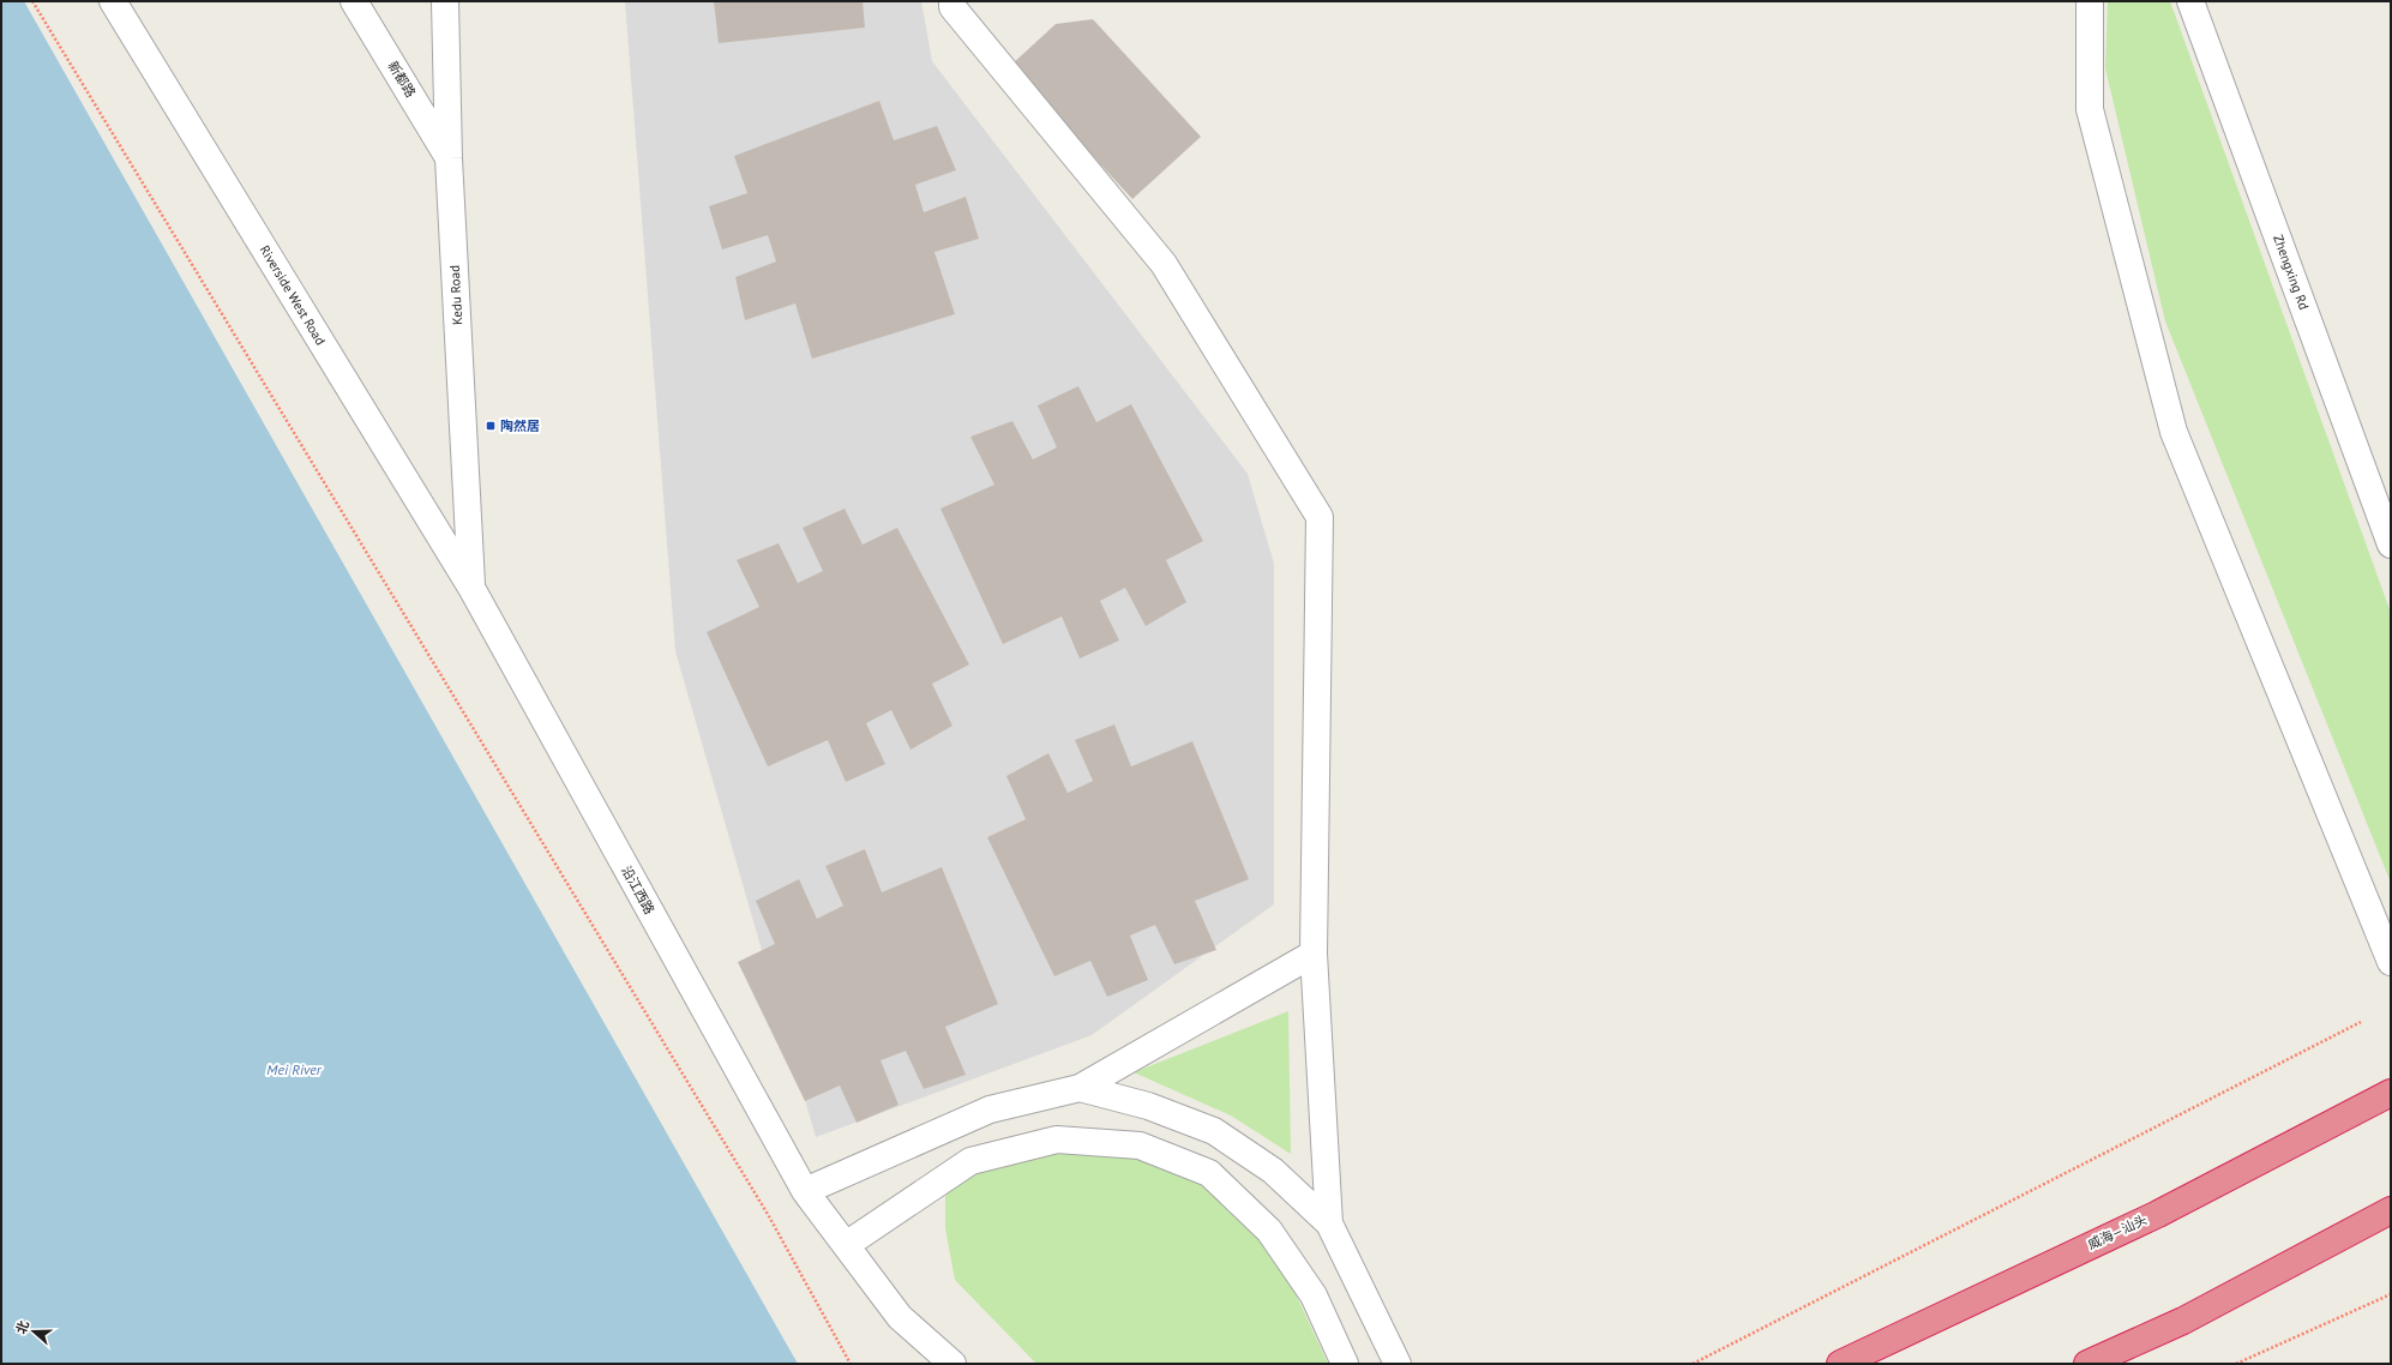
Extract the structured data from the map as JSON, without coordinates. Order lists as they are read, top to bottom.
{
  "streets": {
    "highway": ["威海—汕头"],
    "street": [
      "新都路",
      "Zhengxing Rd",
      "Riverside West Road",
      "Kedu Road",
      "沿江西路"
    ]
  },
  "crossings": [
    ["新都路", "Kedu Road"],
    ["Riverside West Road", "Kedu Road"],
    ["Riverside West Road", "沿江西路"],
    ["Kedu Road", "沿江西路"]
  ],
  "water": ["Mei River"],
  "places": {
    "transit": ["陶然居"]
  },
  "north": "left"
}
